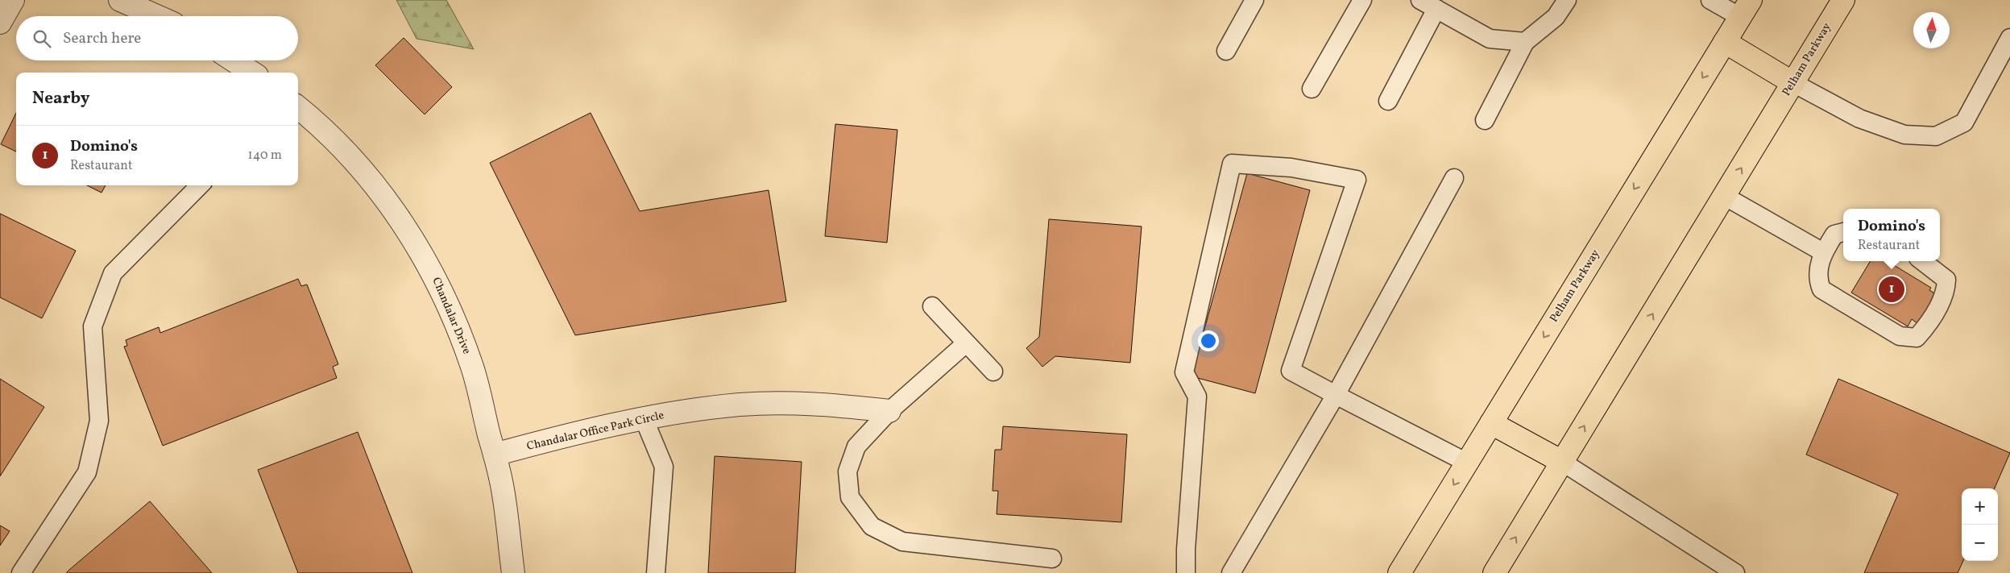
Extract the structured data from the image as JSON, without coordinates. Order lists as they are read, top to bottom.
{
  "streets": {
    "main road": ["Pelham Parkway"],
    "street": ["Chandalar Drive", "Chandalar Office Park Circle"]
  },
  "crossings": [
    ["Chandalar Drive", "Chandalar Office Park Circle"]
  ],
  "north": "top",
  "page": {
    "search": "Search here",
    "heading": "Nearby",
    "list": [
      {
        "mark": "1",
        "name": "Domino's",
        "note": "Restaurant",
        "value": "140 m"
      }
    ],
    "popup": ["Domino's", "Restaurant"],
    "pins": "1",
    "map_buttons": ["+", "−"]
  }
}
